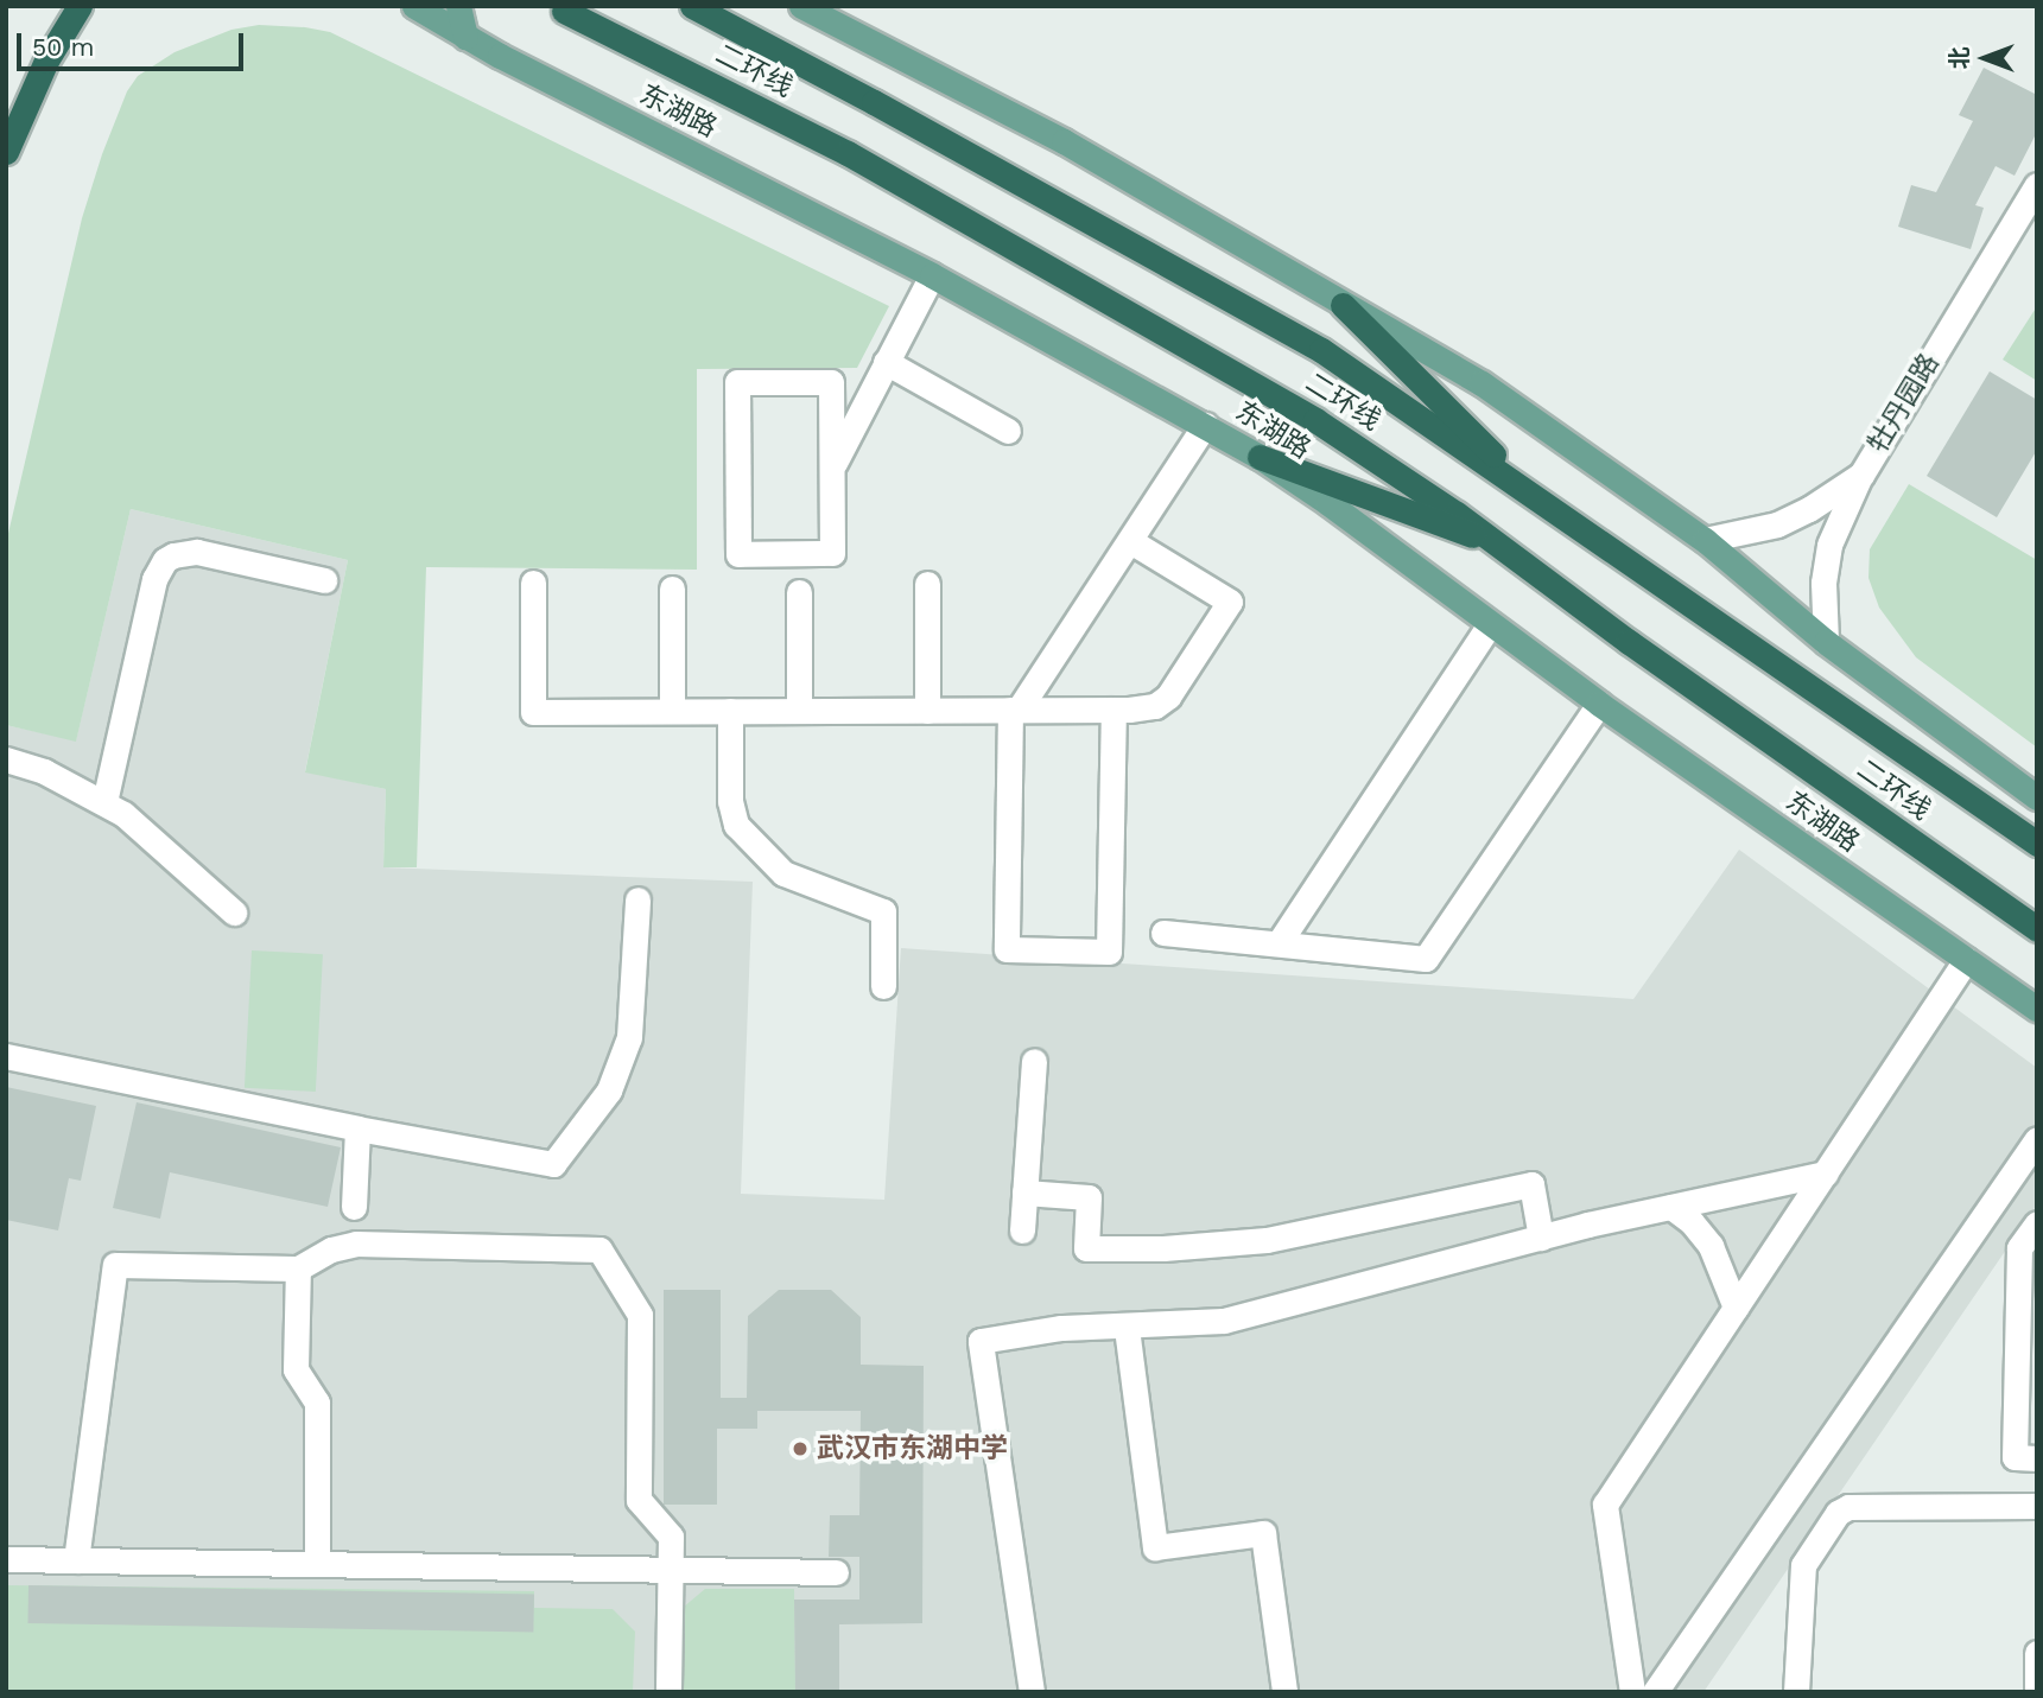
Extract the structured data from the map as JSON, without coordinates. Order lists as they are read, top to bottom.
{
  "streets": {
    "highway": ["二环线"],
    "main road": ["东湖路"],
    "street": ["牡丹园路"]
  },
  "places": ["武汉市东湖中学"],
  "scale_bar": "50 m",
  "north": "left"
}
